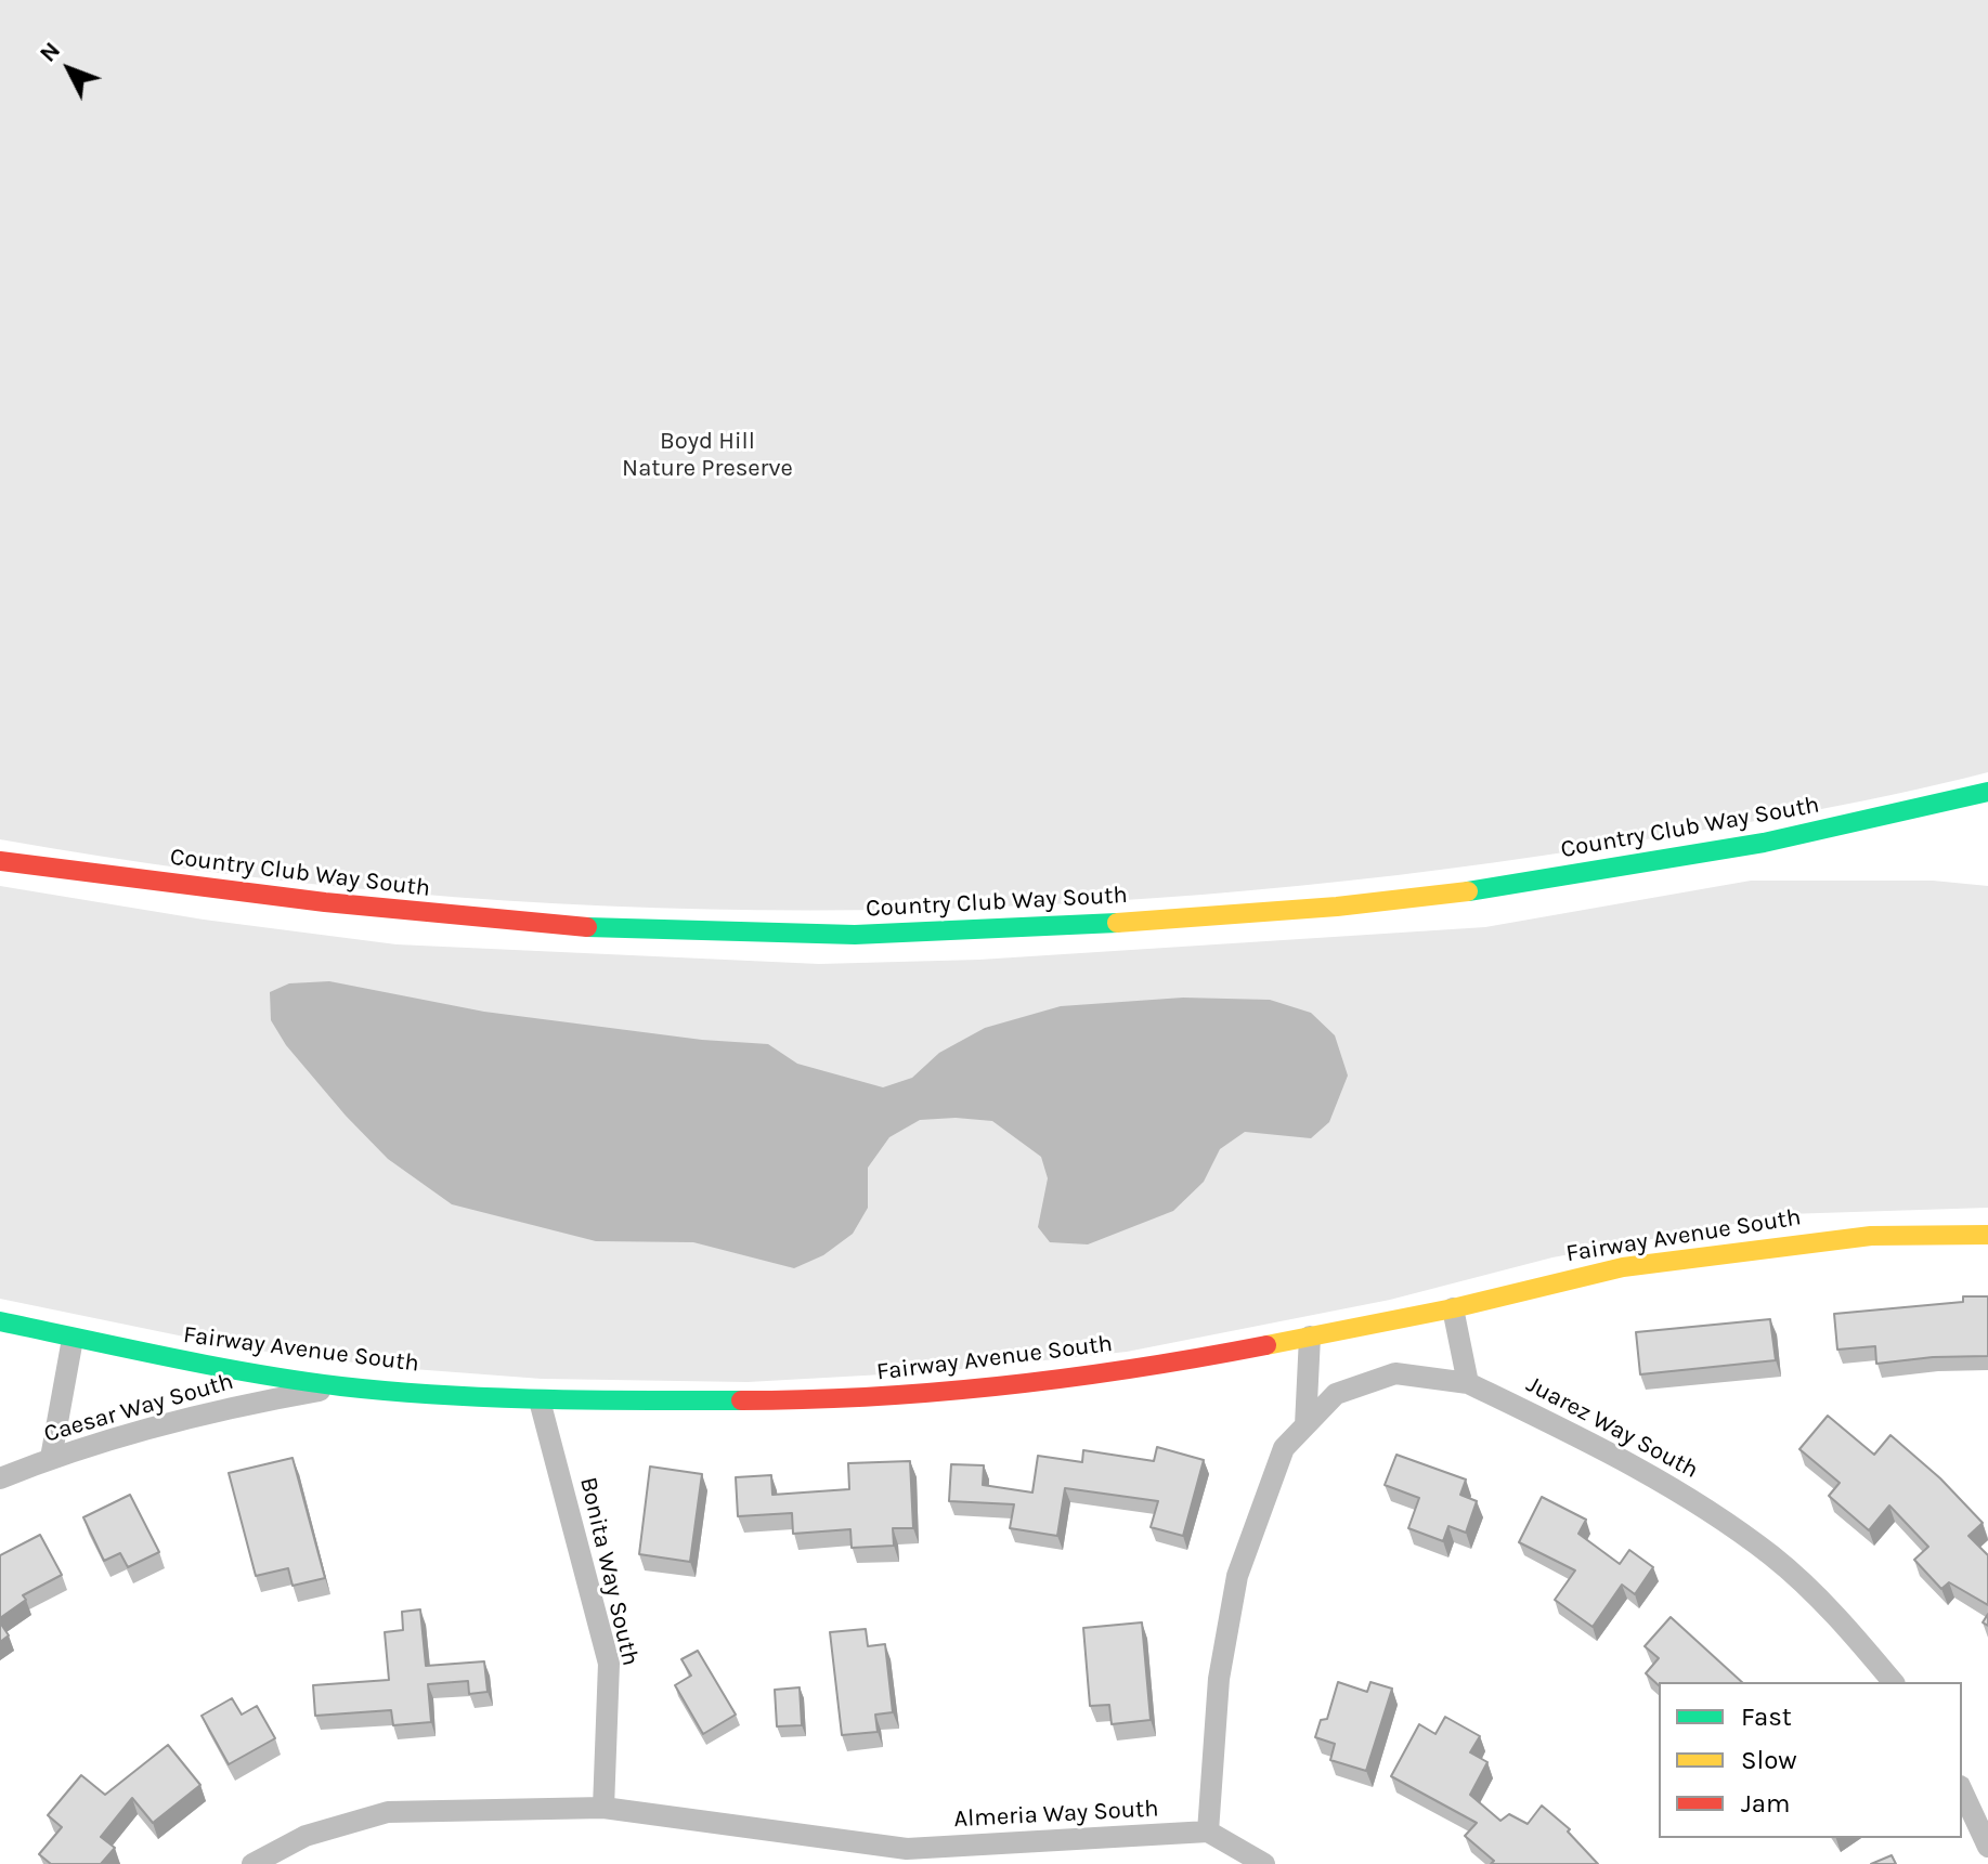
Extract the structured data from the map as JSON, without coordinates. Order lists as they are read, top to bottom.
{
  "streets": {
    "street": [
      "Country Club Way South",
      "Fairway Avenue South",
      "Caesar Way South",
      "Juarez Way South",
      "Bonita Way South",
      "Almeria Way South"
    ]
  },
  "crossings": [
    ["Fairway Avenue South", "Caesar Way South"],
    ["Fairway Avenue South", "Bonita Way South"]
  ],
  "parks": ["Boyd Hill Nature Preserve"],
  "legend": ["Fast", "Slow", "Jam"],
  "north": "top left"
}
